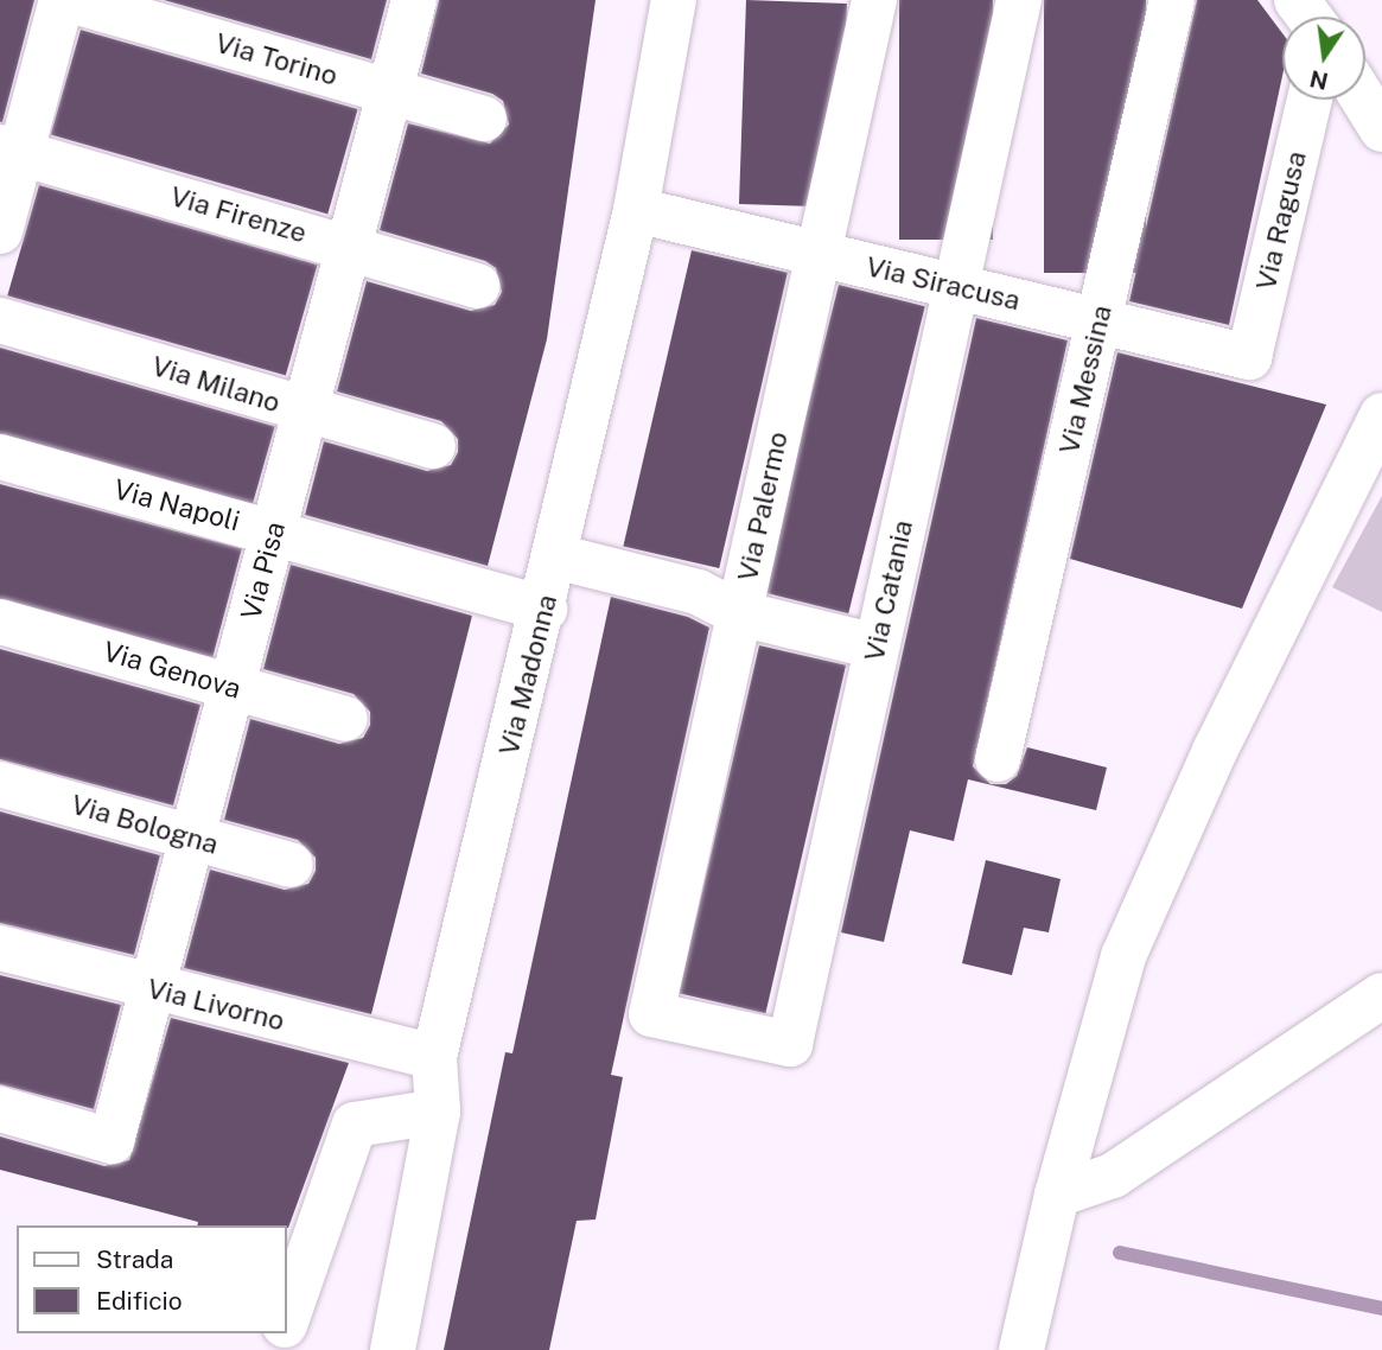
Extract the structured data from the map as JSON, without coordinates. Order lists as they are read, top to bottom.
{
  "streets": {
    "street": [
      "Via Torino",
      "Via Firenze",
      "Via Ragusa",
      "Via Siracusa",
      "Via Messina",
      "Via Milano",
      "Via Napoli",
      "Via Palermo",
      "Via Pisa",
      "Via Catania",
      "Via Genova",
      "Via Madonna",
      "Via Bologna",
      "Via Livorno"
    ]
  },
  "crossings": [
    ["Via Torino", "Via Pisa"],
    ["Via Firenze", "Via Pisa"],
    ["Via Ragusa", "Via Siracusa"],
    ["Via Siracusa", "Via Messina"],
    ["Via Siracusa", "Via Palermo"],
    ["Via Siracusa", "Via Catania"],
    ["Via Siracusa", "Via Madonna"],
    ["Via Milano", "Via Pisa"],
    ["Via Napoli", "Via Pisa"],
    ["Via Napoli", "Via Madonna"],
    ["Via Palermo", "Via Catania"],
    ["Via Pisa", "Via Genova"],
    ["Via Pisa", "Via Bologna"],
    ["Via Pisa", "Via Livorno"],
    ["Via Madonna", "Via Livorno"]
  ],
  "legend": ["Strada", "Edificio"],
  "north": "bottom"
}
